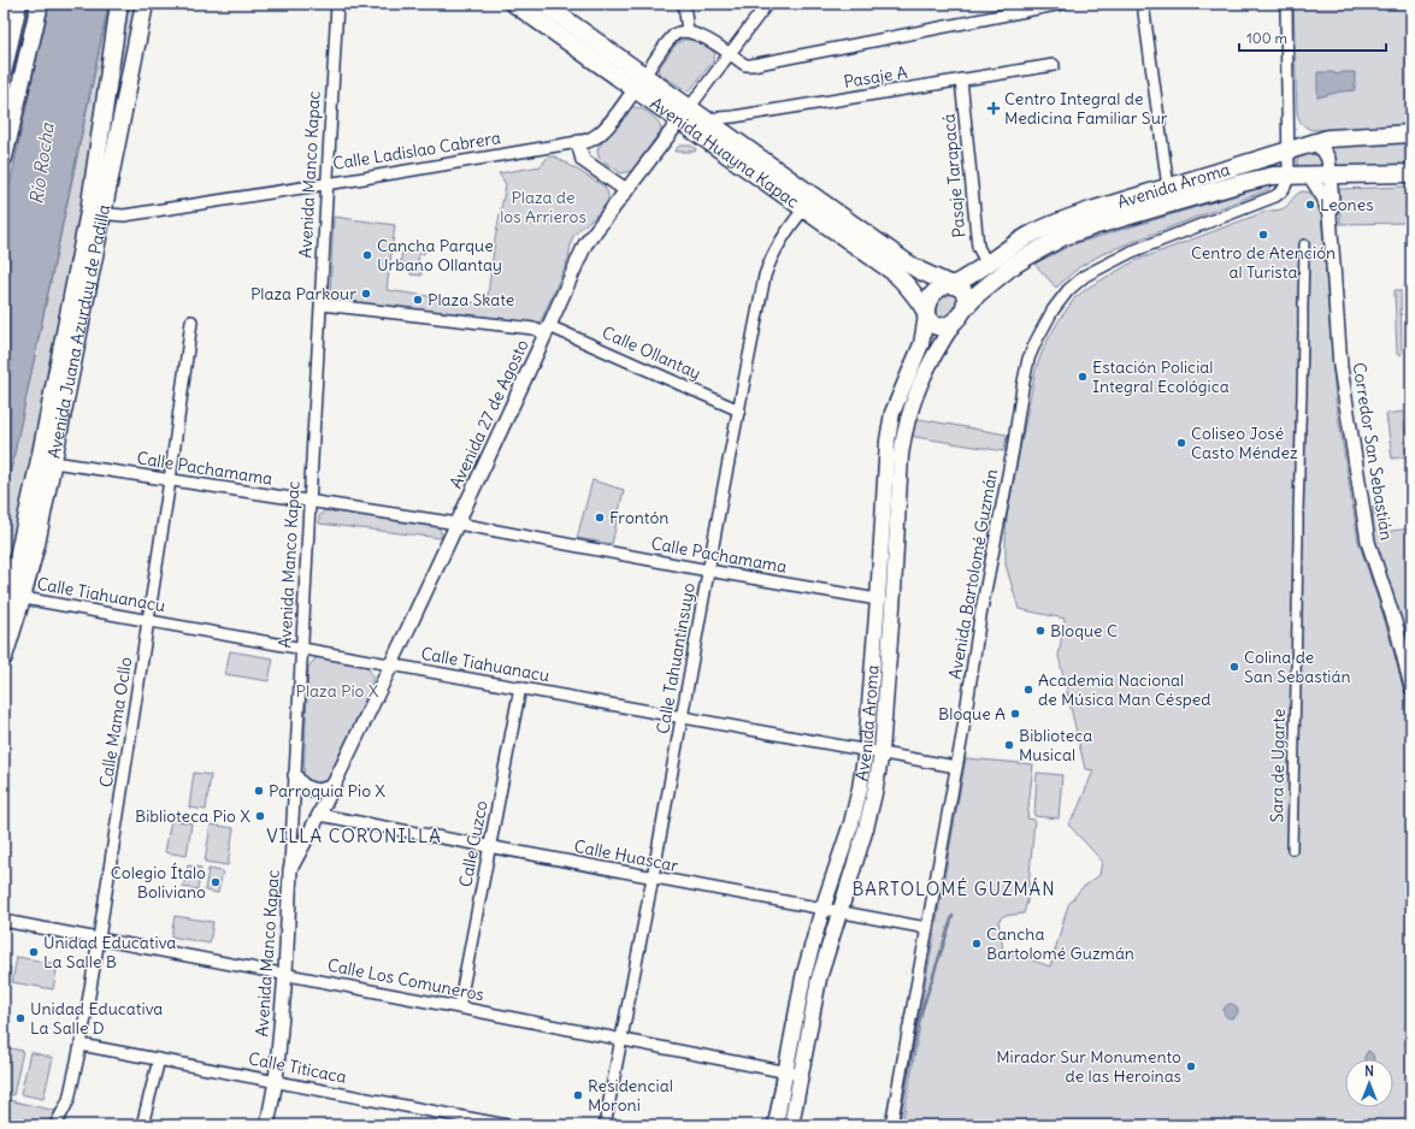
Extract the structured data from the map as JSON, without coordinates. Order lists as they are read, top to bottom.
{
  "streets": {
    "main road": ["Avenida Huayna Kapac", "Avenida Aroma", "Avenida Juana Azurduy de Padilla"],
    "street": [
      "Pasaje A",
      "Calle Ladislao Cabrera",
      "Avenida Manco Kapac",
      "Pasaje Tarapacá",
      "Calle Ollantay",
      "Avenida 27 de Agosto",
      "Corredor San Sebastián",
      "Calle Pachamama",
      "Avenida Bartolomé Guzmán",
      "Calle Tiahuanacu",
      "Calle Tahuantinsuyo",
      "Calle Mama Ocllo",
      "Sara de Ugarte",
      "Calle Cuzco",
      "Calle Huascar",
      "Calle Los Comuneros",
      "Calle Titicaca"
    ]
  },
  "crossings": [
    ["Pasaje A", "Avenida Huayna Kapac"],
    ["Pasaje A", "Pasaje Tarapacá"],
    ["Calle Ladislao Cabrera", "Avenida Huayna Kapac"],
    ["Calle Ladislao Cabrera", "Avenida Manco Kapac"],
    ["Calle Ladislao Cabrera", "Avenida Juana Azurduy de Padilla"],
    ["Avenida Huayna Kapac", "Avenida Aroma"],
    ["Avenida Huayna Kapac", "Avenida 27 de Agosto"],
    ["Avenida Huayna Kapac", "Calle Tahuantinsuyo"],
    ["Avenida Manco Kapac", "Calle Ollantay"],
    ["Avenida Manco Kapac", "Avenida 27 de Agosto"],
    ["Avenida Manco Kapac", "Calle Pachamama"],
    ["Avenida Manco Kapac", "Calle Tiahuanacu"],
    ["Avenida Manco Kapac", "Calle Los Comuneros"],
    ["Avenida Manco Kapac", "Calle Titicaca"],
    ["Pasaje Tarapacá", "Avenida Aroma"],
    ["Avenida Aroma", "Corredor San Sebastián"],
    ["Avenida Aroma", "Calle Pachamama"],
    ["Avenida Aroma", "Avenida Bartolomé Guzmán"],
    ["Avenida Aroma", "Calle Tiahuanacu"],
    ["Avenida Aroma", "Calle Huascar"],
    ["Avenida Aroma", "Calle Los Comuneros"],
    ["Avenida Juana Azurduy de Padilla", "Calle Pachamama"],
    ["Avenida Juana Azurduy de Padilla", "Calle Tiahuanacu"],
    ["Calle Ollantay", "Avenida 27 de Agosto"],
    ["Calle Ollantay", "Calle Tahuantinsuyo"],
    ["Avenida 27 de Agosto", "Calle Pachamama"],
    ["Avenida 27 de Agosto", "Calle Tiahuanacu"],
    ["Avenida 27 de Agosto", "Calle Huascar"],
    ["Calle Pachamama", "Calle Tahuantinsuyo"],
    ["Calle Pachamama", "Calle Mama Ocllo"],
    ["Avenida Bartolomé Guzmán", "Calle Tiahuanacu"],
    ["Avenida Bartolomé Guzmán", "Calle Huascar"],
    ["Calle Tiahuanacu", "Calle Tahuantinsuyo"],
    ["Calle Tiahuanacu", "Calle Mama Ocllo"],
    ["Calle Tiahuanacu", "Calle Cuzco"],
    ["Calle Tahuantinsuyo", "Calle Huascar"],
    ["Calle Tahuantinsuyo", "Calle Los Comuneros"],
    ["Calle Mama Ocllo", "Calle Los Comuneros"],
    ["Calle Mama Ocllo", "Calle Titicaca"],
    ["Calle Cuzco", "Calle Huascar"],
    ["Calle Cuzco", "Calle Los Comuneros"]
  ],
  "districts": ["VILLA CORONILLA", "BARTOLOMÉ GUZMÁN"],
  "water": ["Río Rocha"],
  "parks": ["Plaza de los Arrieros", "Plaza Pío X"],
  "places": {
    "health": ["Centro Integral de Medicina Familiar Sur"],
    "other": [
      "Leones",
      "Centro de Atención al Turista",
      "Cancha Parque Urbano Ollantay",
      "Plaza Parkour",
      "Plaza Skate",
      "Estación Policial Integral Ecológica",
      "Coliseo José Casto Méndez",
      "Frontón",
      "Bloque C",
      "Colina de San Sebastián",
      "Academia Nacional de Música Man Césped",
      "Bloque A",
      "Biblioteca Musical",
      "Parroquia Pio X",
      "Biblioteca Pio X",
      "Colegio Ítalo Boliviano",
      "Cancha Bartolomé Guzmán",
      "Unidad Educativa La Salle B",
      "Unidad Educativa La Salle D",
      "Mirador Sur Monumento de las Heroínas",
      "Residencial Moroni"
    ]
  },
  "scale_bar": "100 m",
  "north": "top"
}
